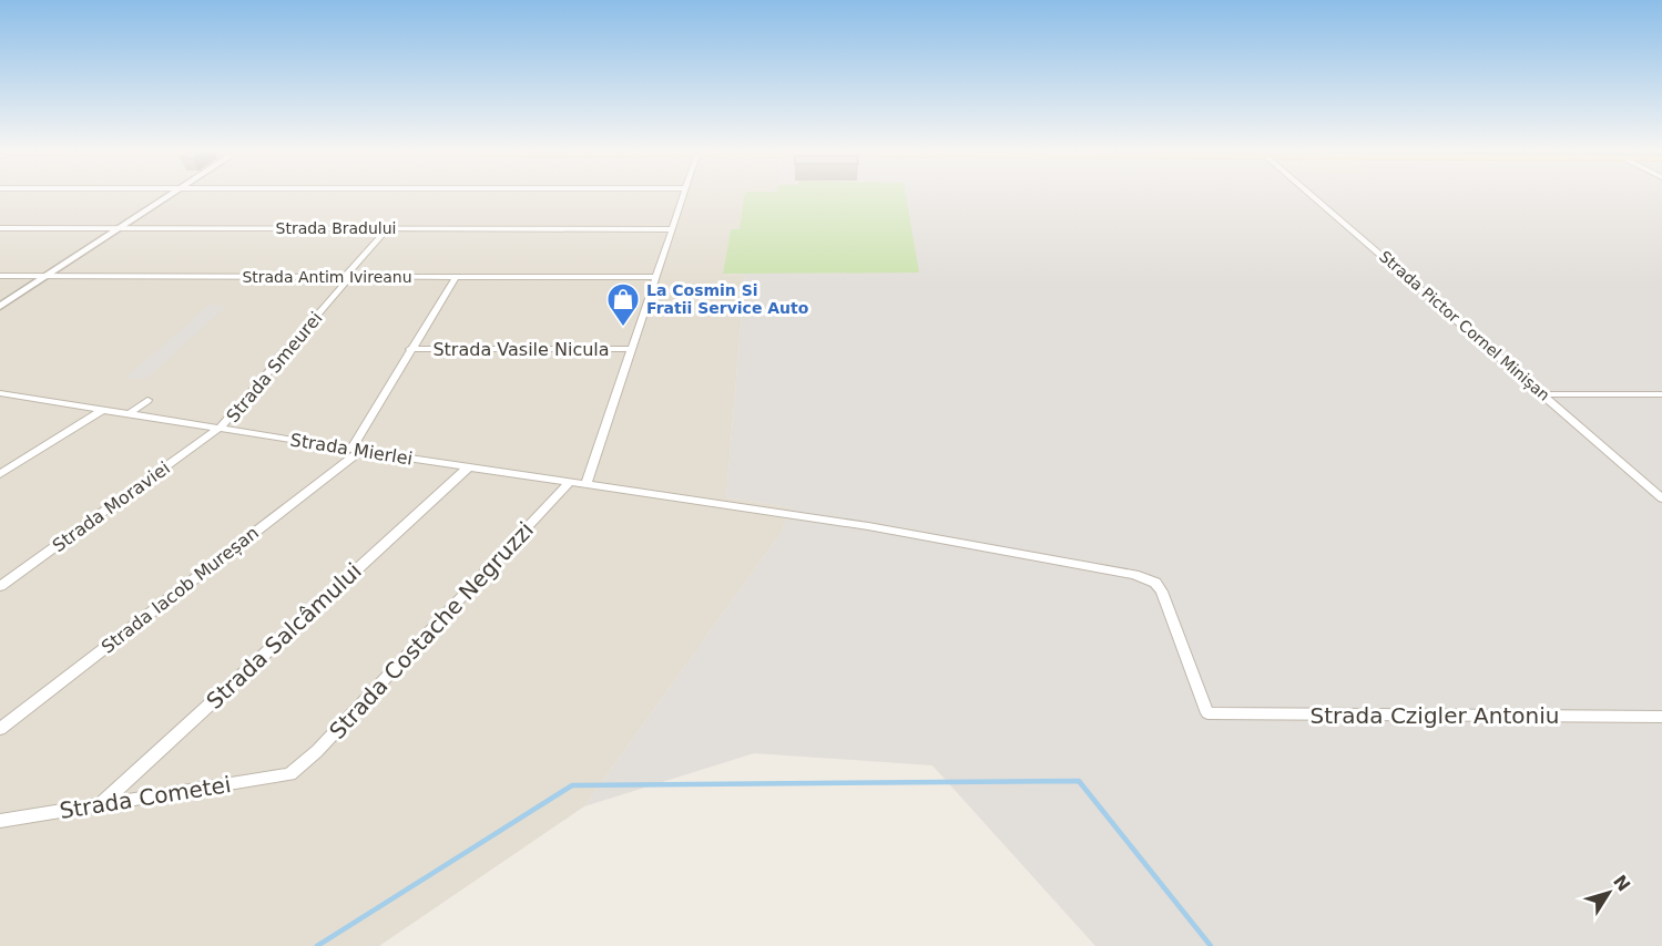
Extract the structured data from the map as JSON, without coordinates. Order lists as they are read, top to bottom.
{
  "streets": {
    "street": [
      "Strada Bradului",
      "Strada Antim Ivireanu",
      "Strada Pictor Cornel Minișan",
      "Strada Vasile Nicula",
      "Strada Smeurei",
      "Strada Mierlei",
      "Strada Moraviei",
      "Strada Iacob Mureșan",
      "Strada Costache Negruzzi",
      "Strada Salcâmului",
      "Strada Czigler Antoniu",
      "Strada Cometei"
    ]
  },
  "crossings": [
    ["Strada Bradului", "Strada Smeurei"],
    ["Strada Antim Ivireanu", "Strada Smeurei"],
    ["Strada Antim Ivireanu", "Strada Iacob Mureșan"],
    ["Strada Vasile Nicula", "Strada Iacob Mureșan"],
    ["Strada Smeurei", "Strada Mierlei"],
    ["Strada Smeurei", "Strada Moraviei"],
    ["Strada Mierlei", "Strada Moraviei"],
    ["Strada Mierlei", "Strada Iacob Mureșan"],
    ["Strada Mierlei", "Strada Costache Negruzzi"],
    ["Strada Mierlei", "Strada Salcâmului"],
    ["Strada Mierlei", "Strada Czigler Antoniu"],
    ["Strada Costache Negruzzi", "Strada Cometei"],
    ["Strada Salcâmului", "Strada Cometei"]
  ],
  "places": {
    "shop": ["La Cosmin Si Fratii Service Auto"]
  },
  "north": "top right"
}
